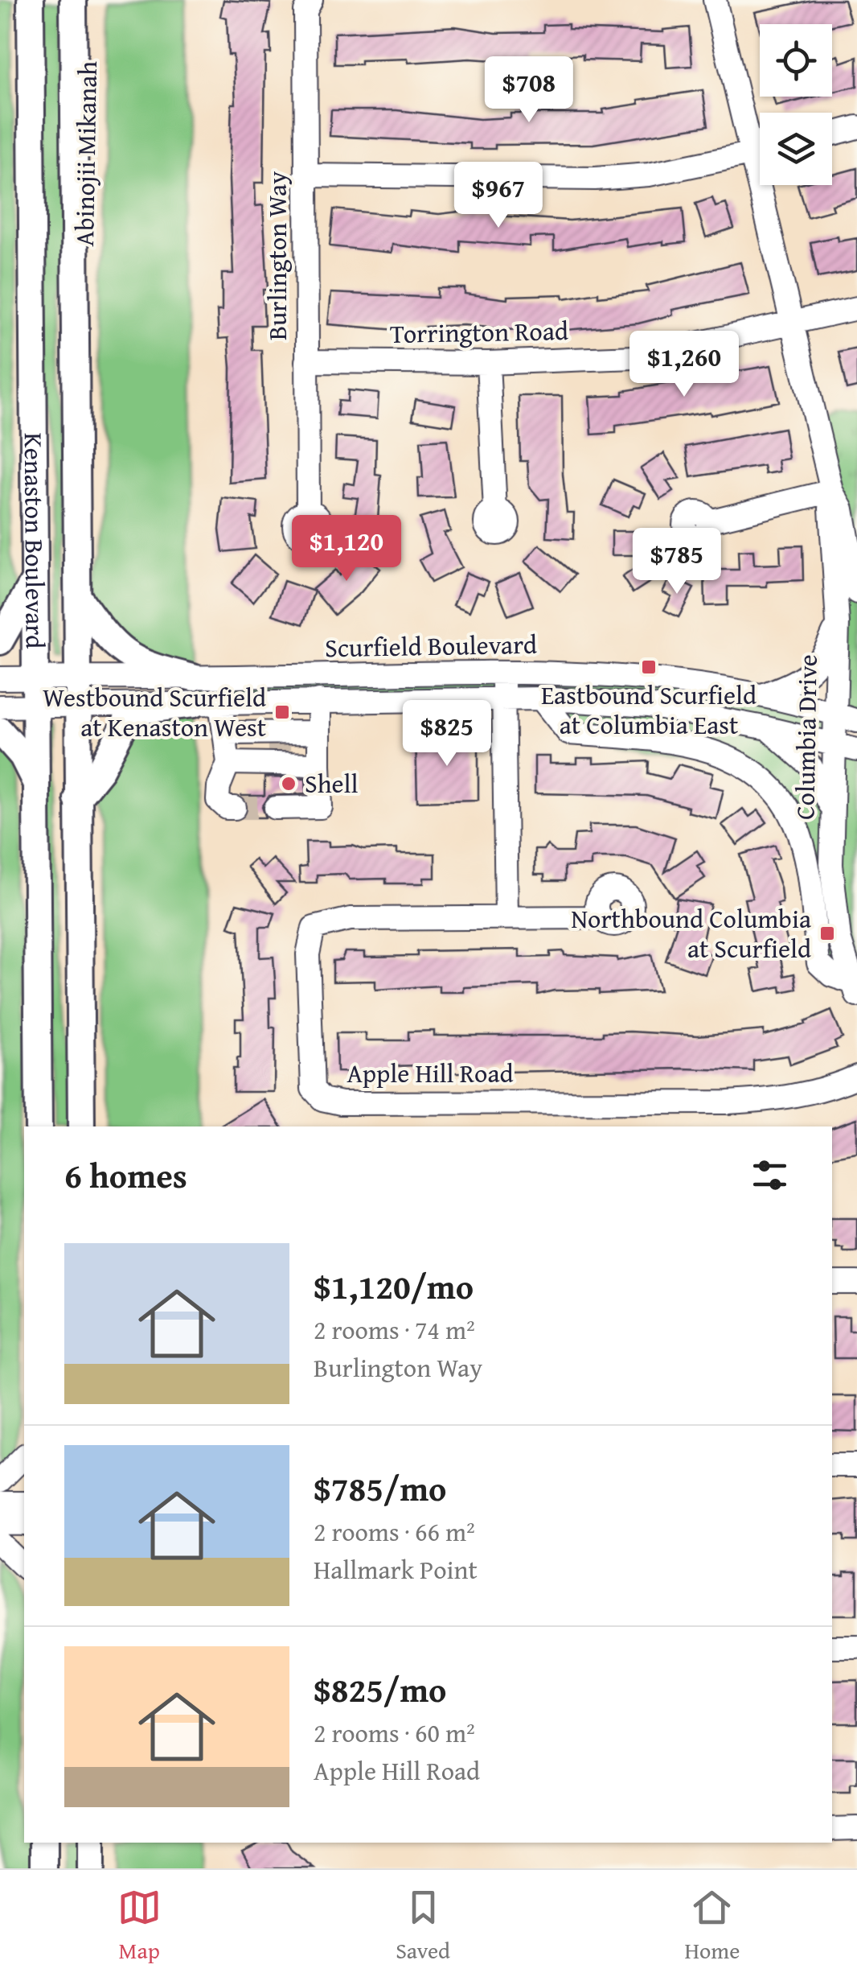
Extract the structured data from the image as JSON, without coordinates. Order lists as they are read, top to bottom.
{
  "streets": {
    "main road": ["Abinojii Mikanah", "Kenaston Boulevard"],
    "street": [
      "Burlington Way",
      "Torrington Road",
      "Scurfield Boulevard",
      "Columbia Drive",
      "Apple Hill Road"
    ]
  },
  "crossings": [
    ["Abinojii Mikanah", "Kenaston Boulevard"],
    ["Burlington Way", "Torrington Road"],
    ["Torrington Road", "Columbia Drive"],
    ["Kenaston Boulevard", "Scurfield Boulevard"],
    ["Scurfield Boulevard", "Columbia Drive"]
  ],
  "places": {
    "transit": ["Eastbound Scurfield at Columbia East", "Westbound Scurfield at Kenaston West", "Northbound Columbia at Scurfield"],
    "other": ["Shell"]
  },
  "page": {
    "price": [
      "$708",
      "$967",
      "$1,260",
      "$1,120",
      "$785",
      "$825"
    ],
    "heading": "6 homes",
    "list": [
      {
        "name": "$1,120/mo",
        "note": "2 rooms · 74 m² · Burlington Way"
      },
      {
        "name": "$785/mo",
        "note": "2 rooms · 66 m² · Hallmark Point"
      },
      {
        "name": "$825/mo",
        "note": "2 rooms · 60 m² · Apple Hill Road"
      }
    ],
    "tabs": ["Map", "Saved", "Home"]
  }
}
